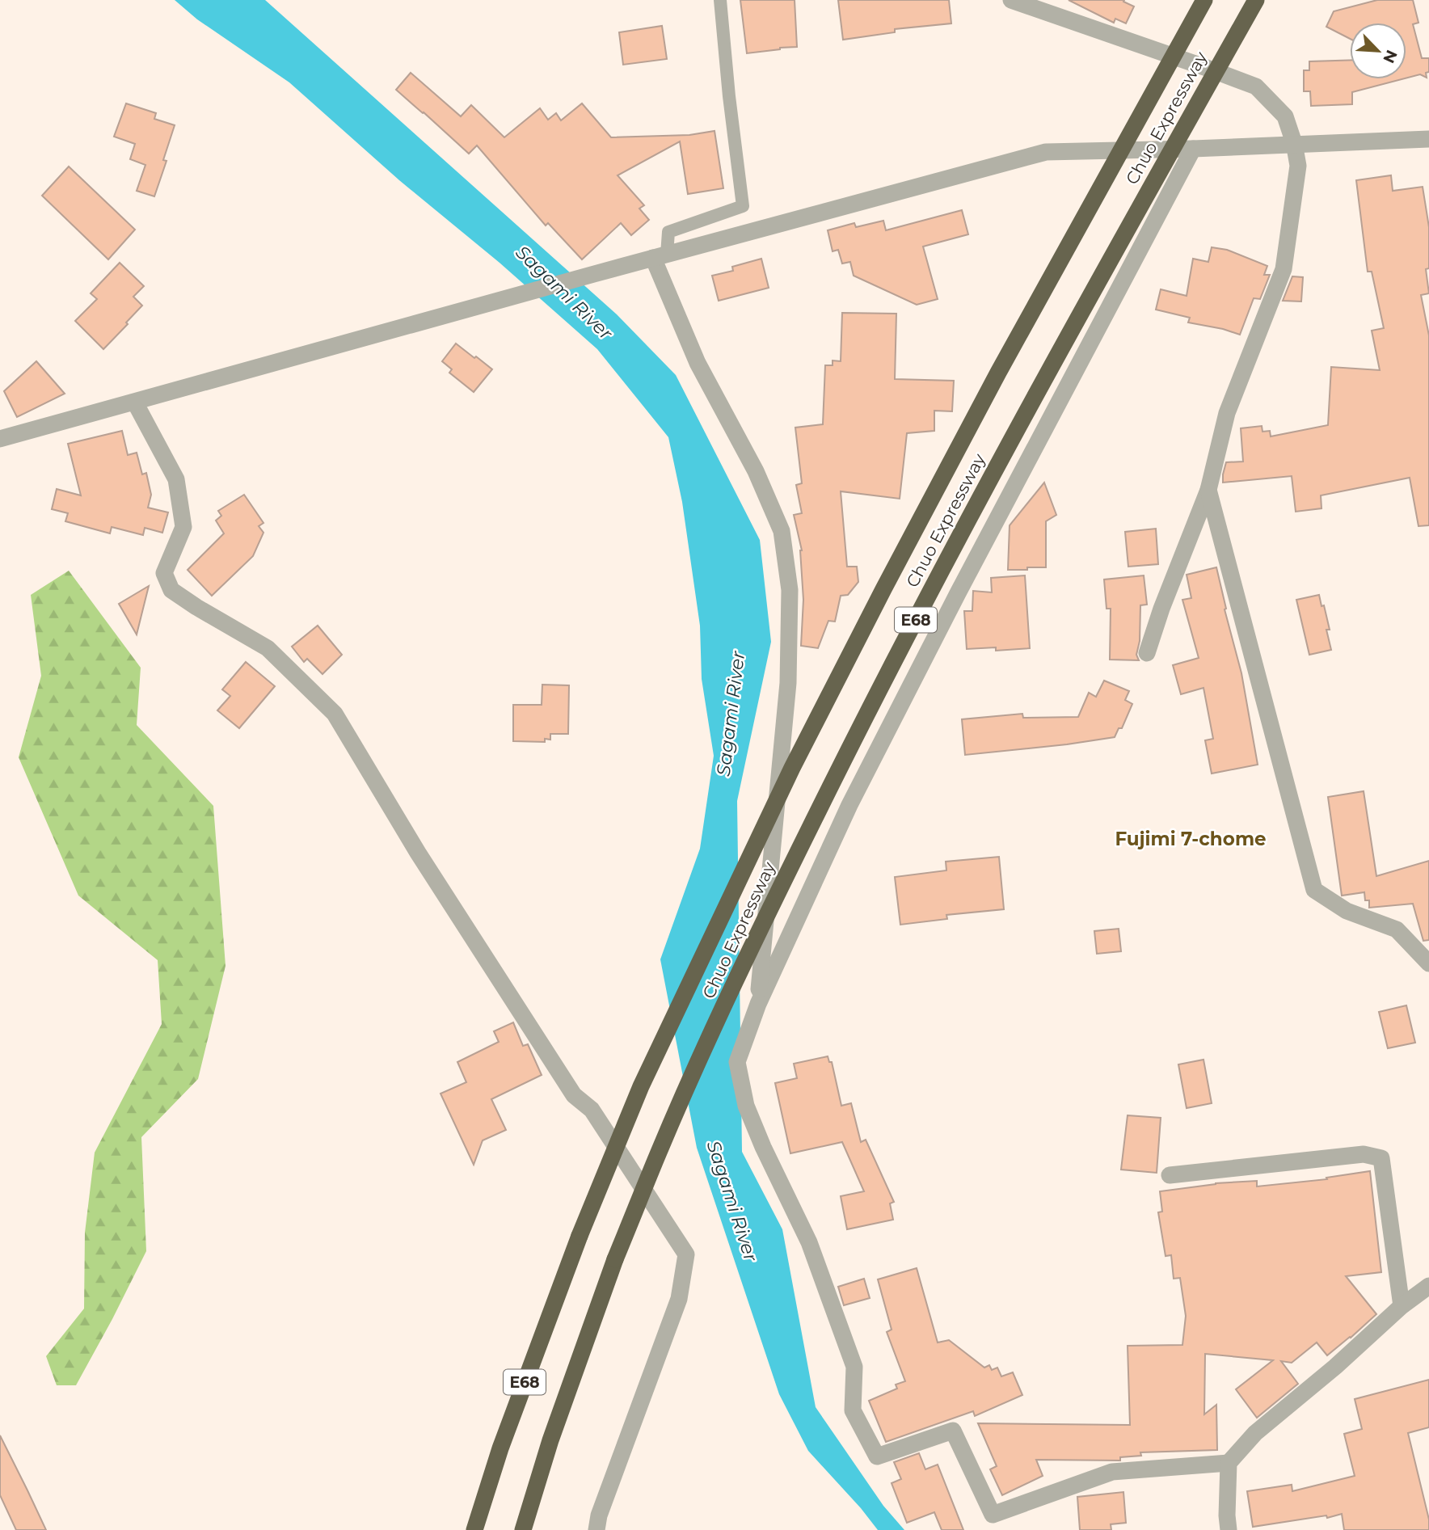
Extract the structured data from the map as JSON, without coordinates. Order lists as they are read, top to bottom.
{
  "streets": {
    "highway": ["Chuo Expressway", "E68"]
  },
  "districts": ["Fujimi 7-chome"],
  "water": ["Sagami River"],
  "north": "bottom right"
}
